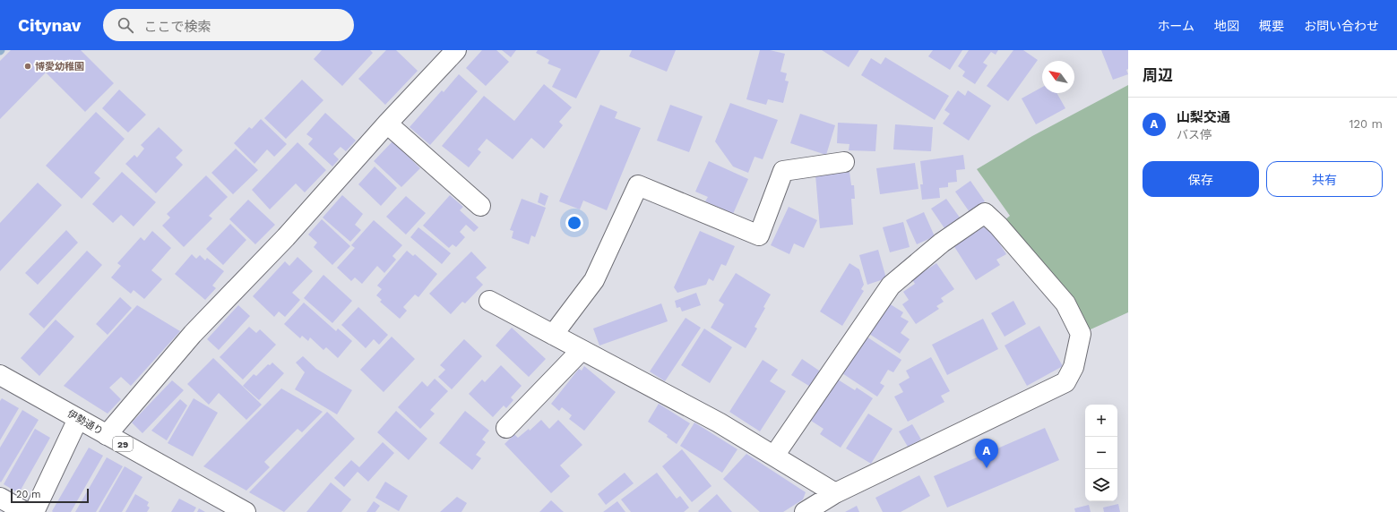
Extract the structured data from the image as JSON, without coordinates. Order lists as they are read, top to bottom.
{
  "streets": {
    "street": ["伊勢通り", "29"]
  },
  "places": ["博愛幼稚園"],
  "scale_bar": "20 m",
  "north": "top left",
  "page": {
    "header": "Citynav",
    "search": "ここで検索",
    "nav": [
      "ホーム",
      "地図",
      "概要",
      "お問い合わせ"
    ],
    "heading": "周辺",
    "list": [
      {
        "mark": "A",
        "name": "山梨交通",
        "note": "バス停",
        "value": "120 m"
      }
    ],
    "buttons": ["保存", "共有"],
    "map_buttons": ["+", "−"],
    "pins": "A",
    "scale": "20 m"
  }
}
